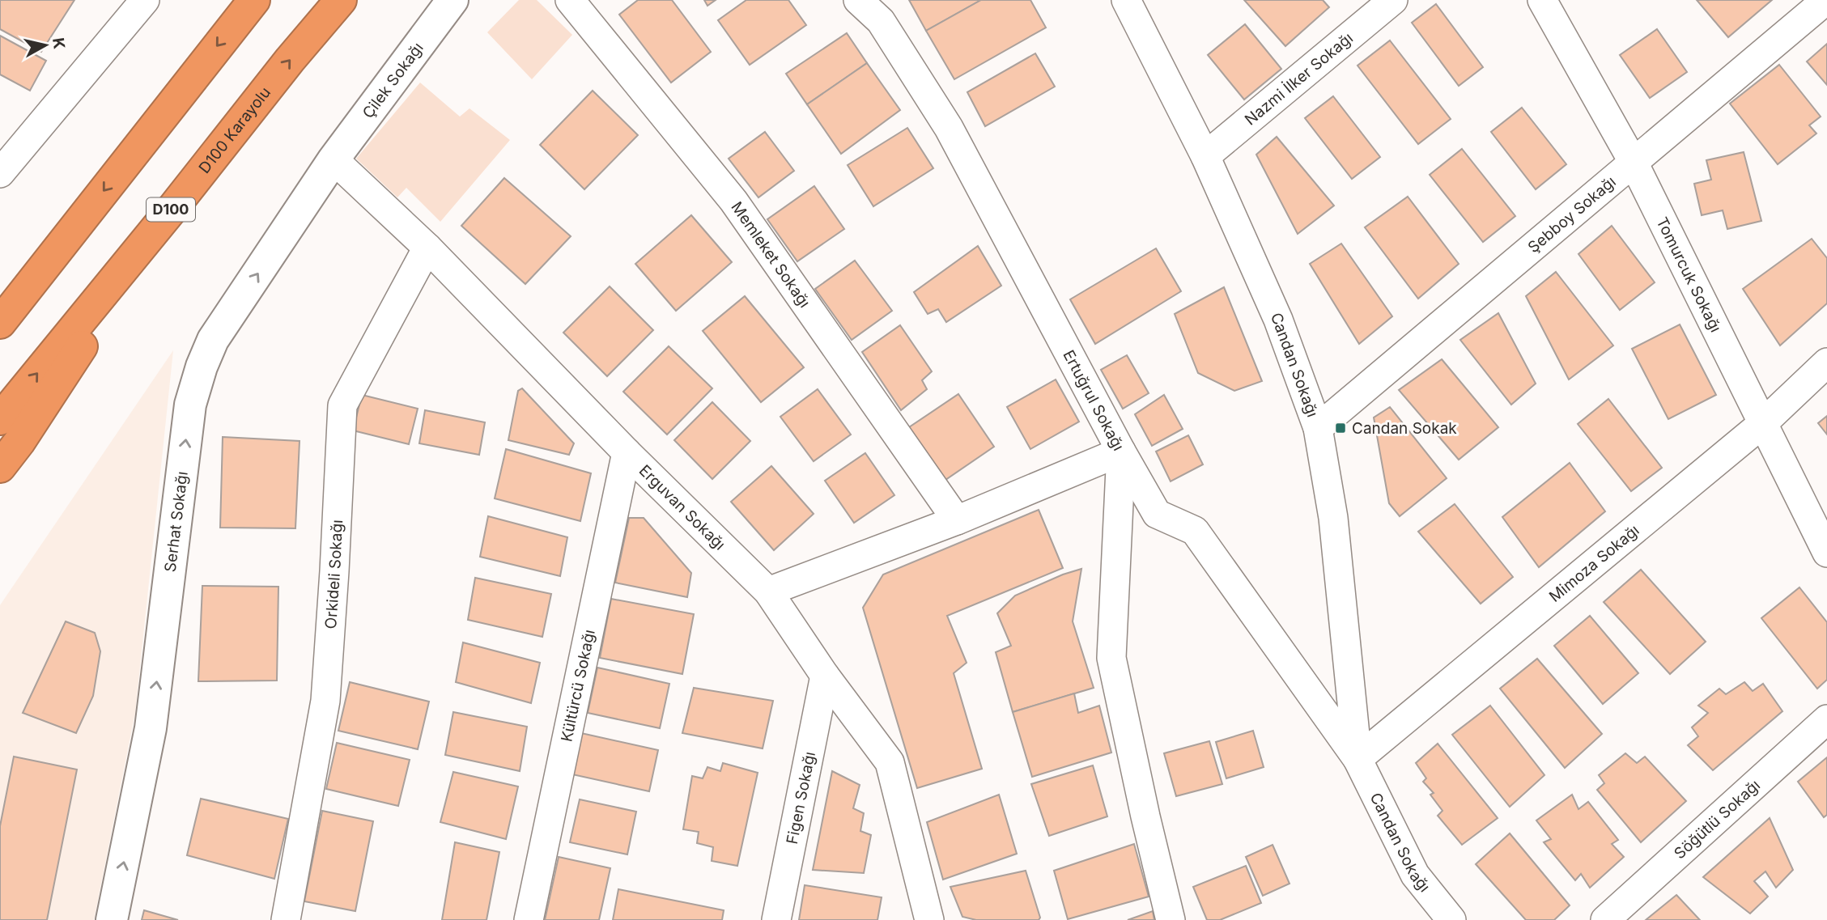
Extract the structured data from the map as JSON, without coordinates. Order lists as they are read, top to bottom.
{
  "streets": {
    "highway": ["D100 Karayolu", "D100"],
    "main road": ["Çilek Sokağı", "Serhat Sokağı"],
    "street": [
      "Nazmi İlker Sokağı",
      "Şebboy Sokağı",
      "Memleket Sokağı",
      "Tomurcuk Sokağı",
      "Candan Sokağı",
      "Ertuğrul Sokağı",
      "Erguvan Sokağı",
      "Mimoza Sokağı",
      "Orkideli Sokağı",
      "Kültürcü Sokağı",
      "Figen Sokağı",
      "Söğütlü Sokağı"
    ]
  },
  "crossings": [
    ["Nazmi İlker Sokağı", "Candan Sokağı"],
    ["Çilek Sokağı", "Erguvan Sokağı"],
    ["Çilek Sokağı", "Serhat Sokağı"],
    ["Şebboy Sokağı", "Tomurcuk Sokağı"],
    ["Şebboy Sokağı", "Candan Sokağı"],
    ["Tomurcuk Sokağı", "Mimoza Sokağı"],
    ["Candan Sokağı", "Ertuğrul Sokağı"],
    ["Candan Sokağı", "Mimoza Sokağı"],
    ["Erguvan Sokağı", "Serhat Sokağı"],
    ["Erguvan Sokağı", "Orkideli Sokağı"],
    ["Erguvan Sokağı", "Kültürcü Sokağı"],
    ["Erguvan Sokağı", "Figen Sokağı"]
  ],
  "one_way": ["Serhat Sokağı"],
  "places": {
    "transit": ["Candan Sokak"]
  },
  "north": "right"
}
